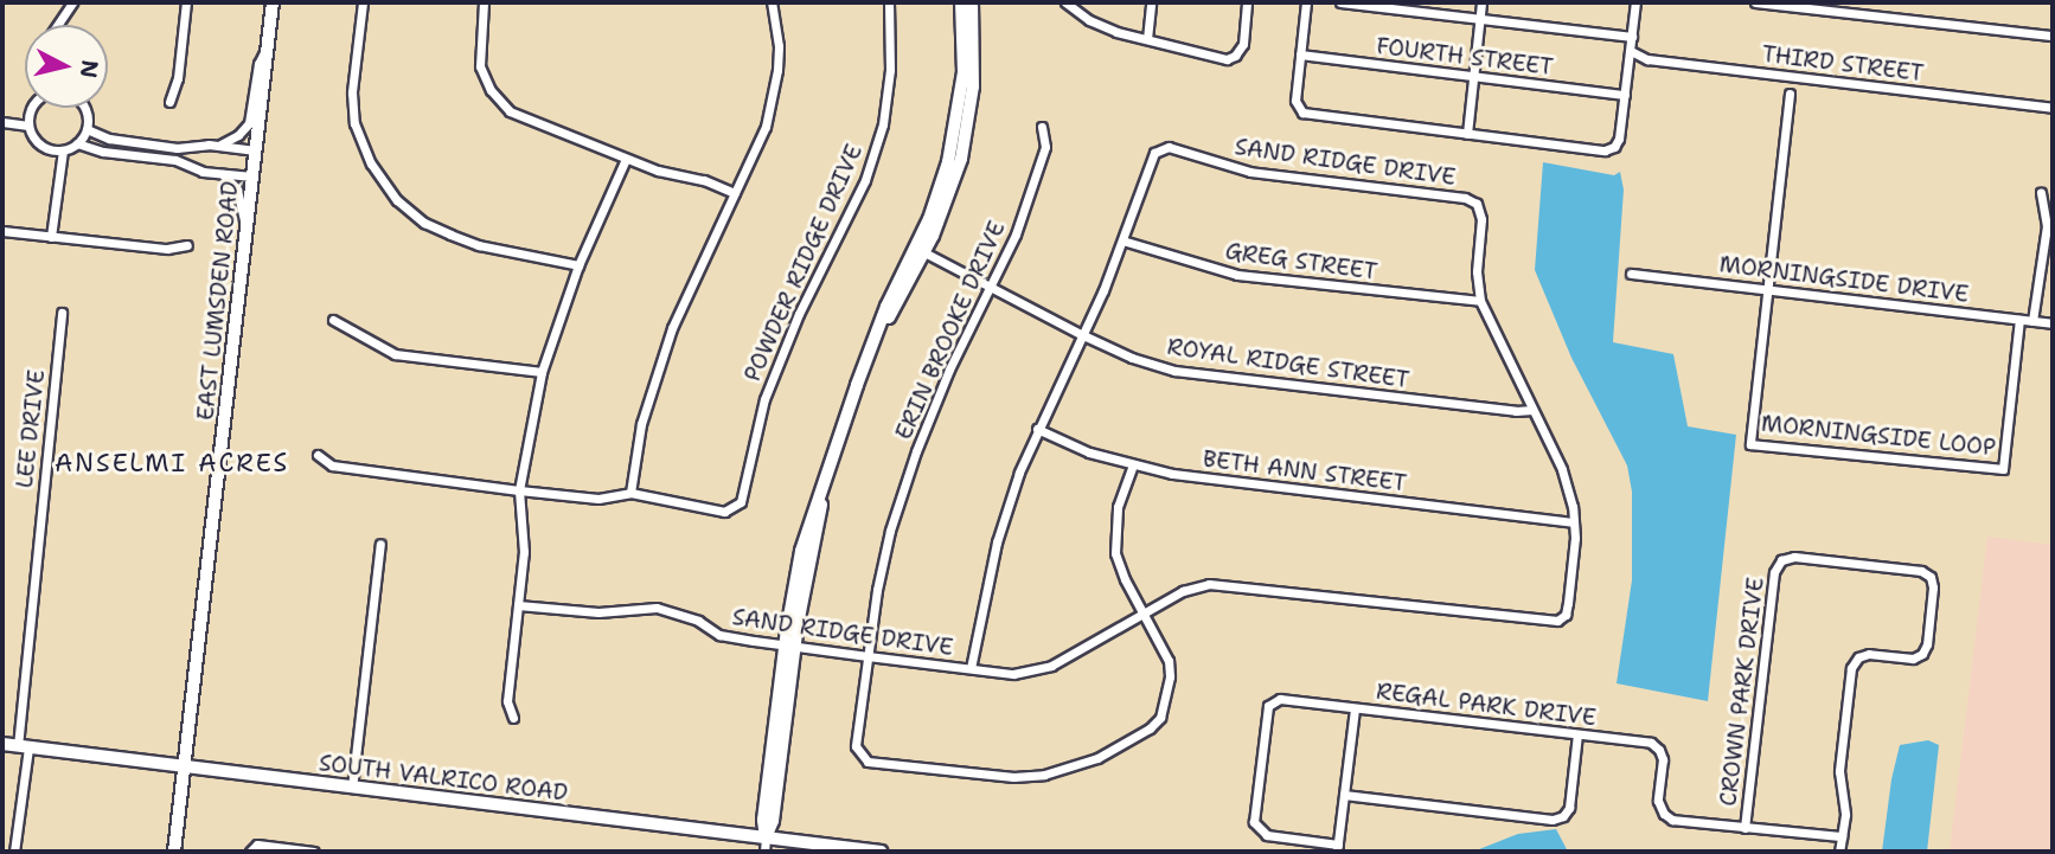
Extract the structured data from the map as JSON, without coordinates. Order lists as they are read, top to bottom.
{
  "streets": {
    "street": [
      "FOURTH STREET",
      "THIRD STREET",
      "SAND RIDGE DRIVE",
      "GREG STREET",
      "POWDER RIDGE DRIVE",
      "MORNINGSIDE DRIVE",
      "EAST LUMSDEN ROAD",
      "ERIN BROOKE DRIVE",
      "ROYAL RIDGE STREET",
      "LEE DRIVE",
      "MORNINGSIDE LOOP",
      "BETH ANN STREET",
      "CROWN PARK DRIVE",
      "REGAL PARK DRIVE",
      "SOUTH VALRICO ROAD"
    ]
  },
  "crossings": [
    ["SAND RIDGE DRIVE", "GREG STREET"],
    ["SAND RIDGE DRIVE", "ERIN BROOKE DRIVE"],
    ["SAND RIDGE DRIVE", "ROYAL RIDGE STREET"],
    ["SAND RIDGE DRIVE", "BETH ANN STREET"],
    ["MORNINGSIDE DRIVE", "MORNINGSIDE LOOP"],
    ["EAST LUMSDEN ROAD", "SOUTH VALRICO ROAD"],
    ["ERIN BROOKE DRIVE", "ROYAL RIDGE STREET"],
    ["ERIN BROOKE DRIVE", "BETH ANN STREET"],
    ["LEE DRIVE", "SOUTH VALRICO ROAD"],
    ["CROWN PARK DRIVE", "REGAL PARK DRIVE"]
  ],
  "districts": ["ANSELMI ACRES"],
  "north": "right"
}
